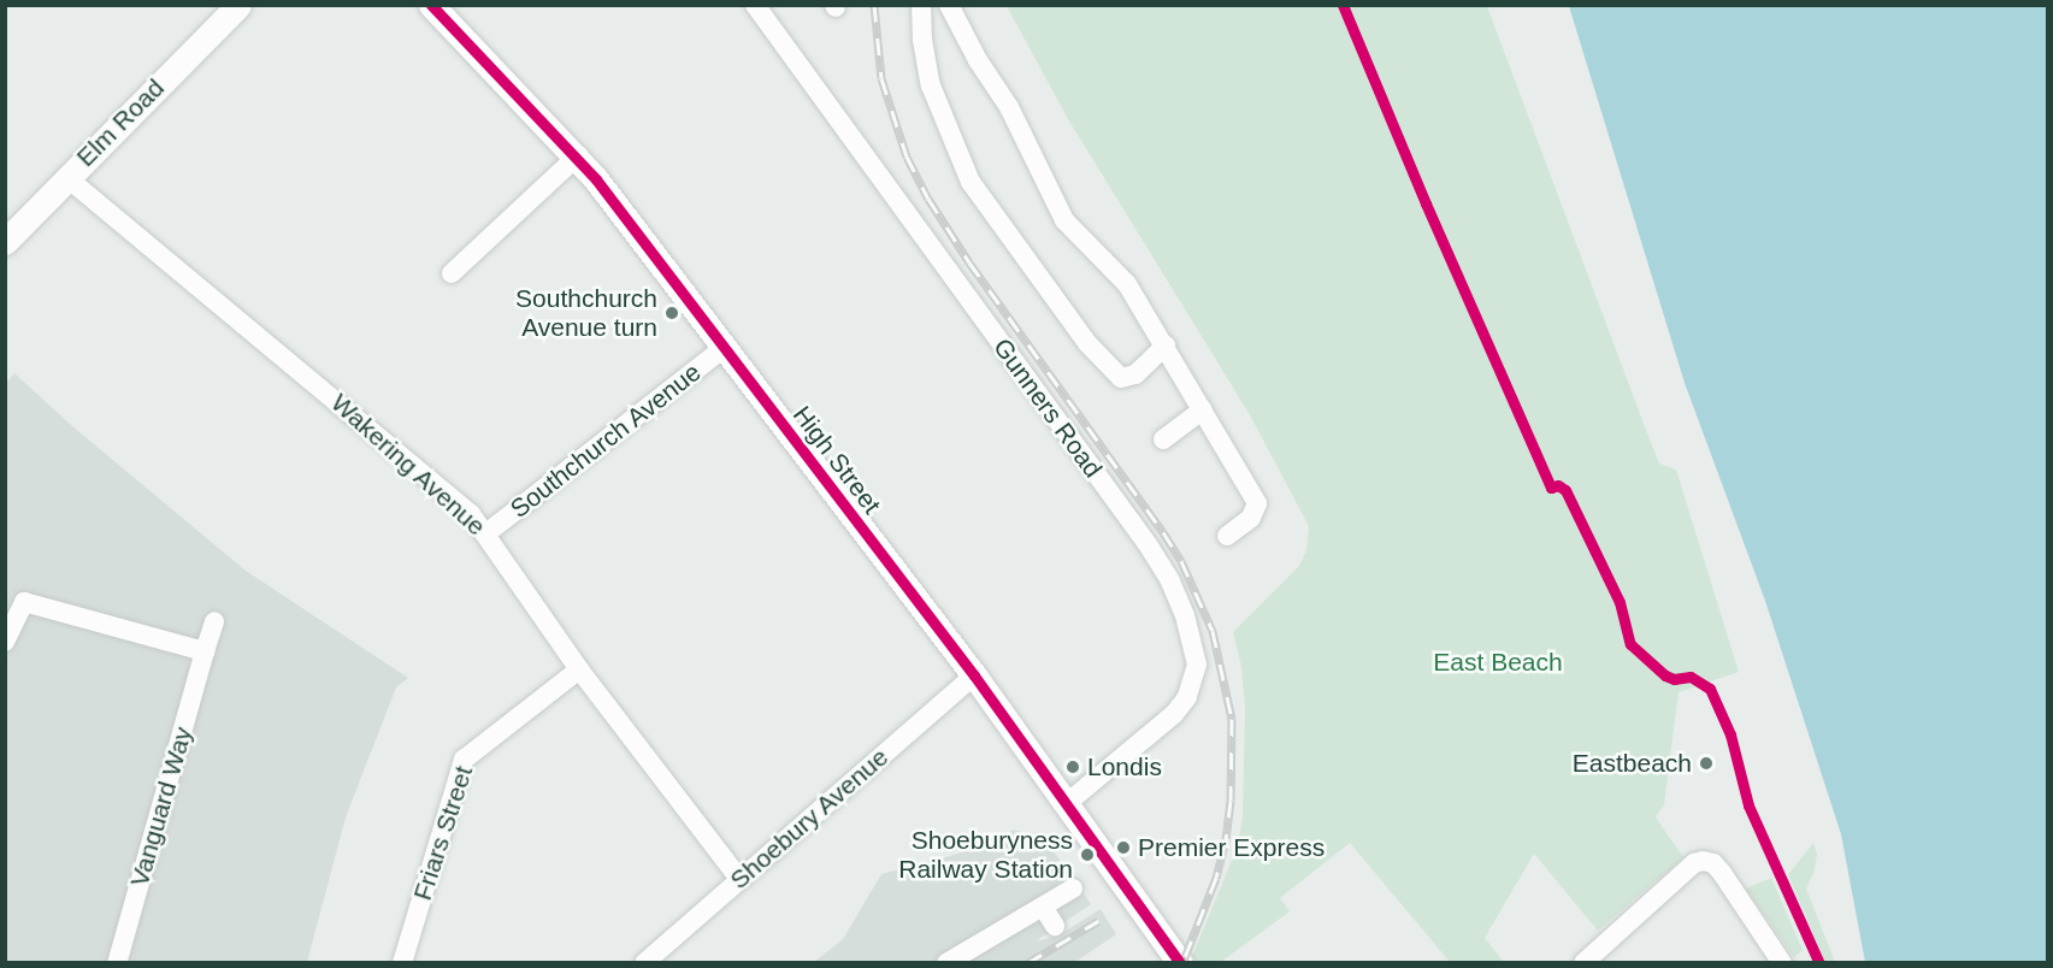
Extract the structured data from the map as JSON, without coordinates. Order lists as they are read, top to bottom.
{
  "streets": {
    "street": [
      "Elm Road",
      "Gunners Road",
      "Southchurch Avenue",
      "High Street",
      "Wakering Avenue",
      "Vanguard Way",
      "Shoebury Avenue",
      "Friars Street"
    ]
  },
  "crossings": [
    ["Elm Road", "Wakering Avenue"],
    ["Gunners Road", "High Street"],
    ["Southchurch Avenue", "High Street"],
    ["Southchurch Avenue", "Wakering Avenue"],
    ["High Street", "Shoebury Avenue"],
    ["Wakering Avenue", "Shoebury Avenue"],
    ["Wakering Avenue", "Friars Street"]
  ],
  "parks": ["East Beach"],
  "places": [
    "Southchurch Avenue turn",
    "Eastbeach",
    "Londis",
    "Premier Express",
    "Shoeburyness Railway Station"
  ]
}
